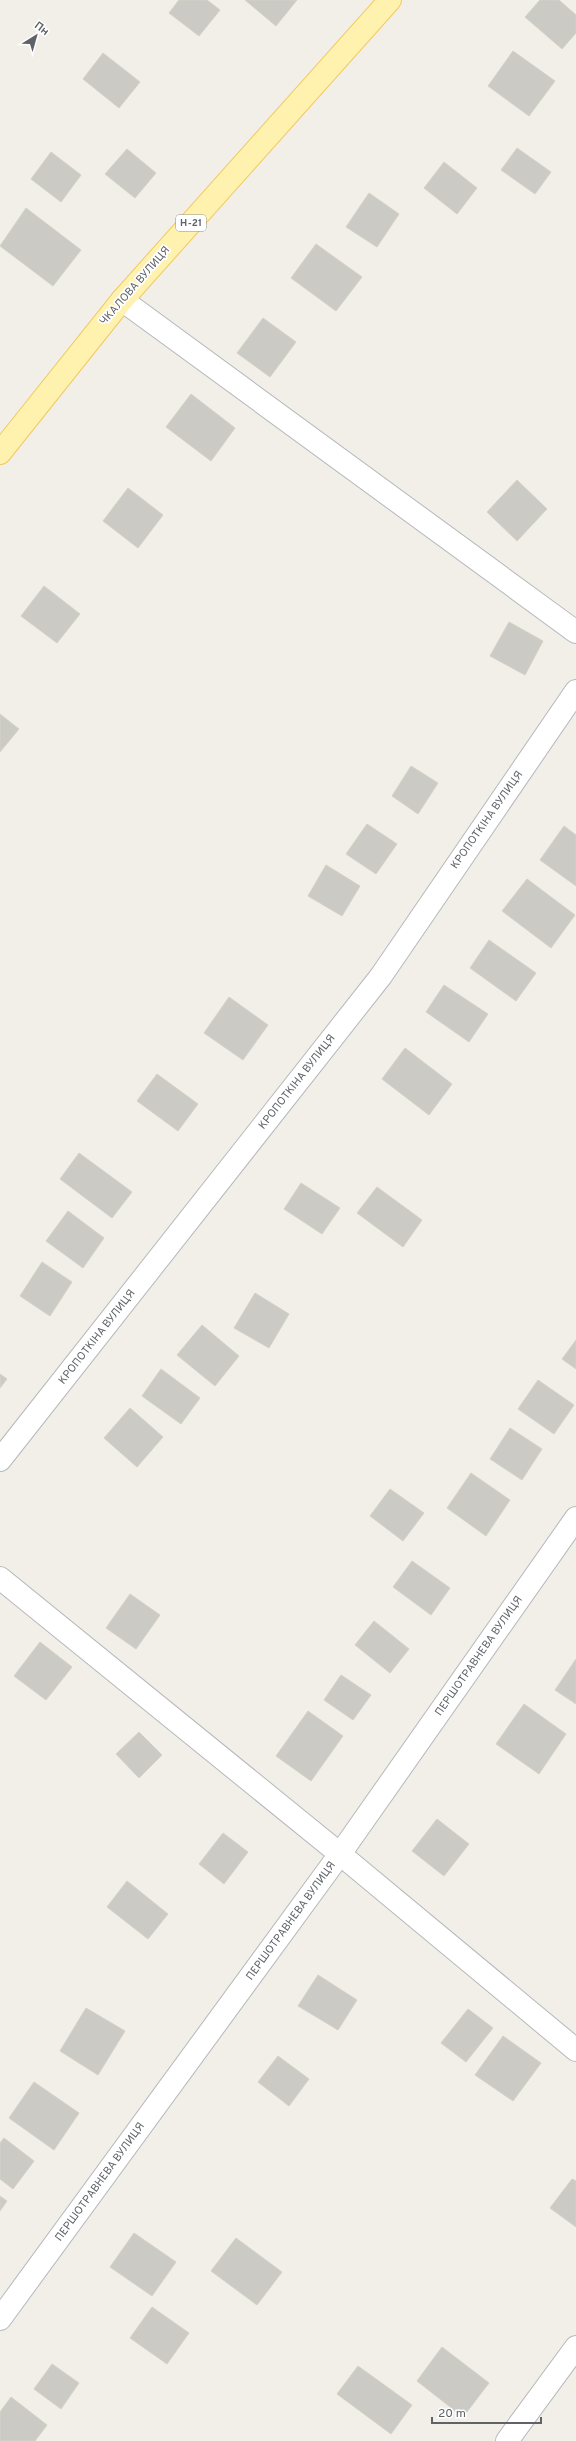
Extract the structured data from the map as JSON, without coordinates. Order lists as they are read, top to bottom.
{
  "streets": {
    "main road": ["Н-21", "ЧКАЛОВА ВУЛИЦЯ"],
    "street": ["КРОПОТКІНА ВУЛИЦЯ", "ПЕРШОТРАВНЕВА ВУЛИЦЯ"]
  },
  "scale_bar": "20 m",
  "north": "top right"
}
